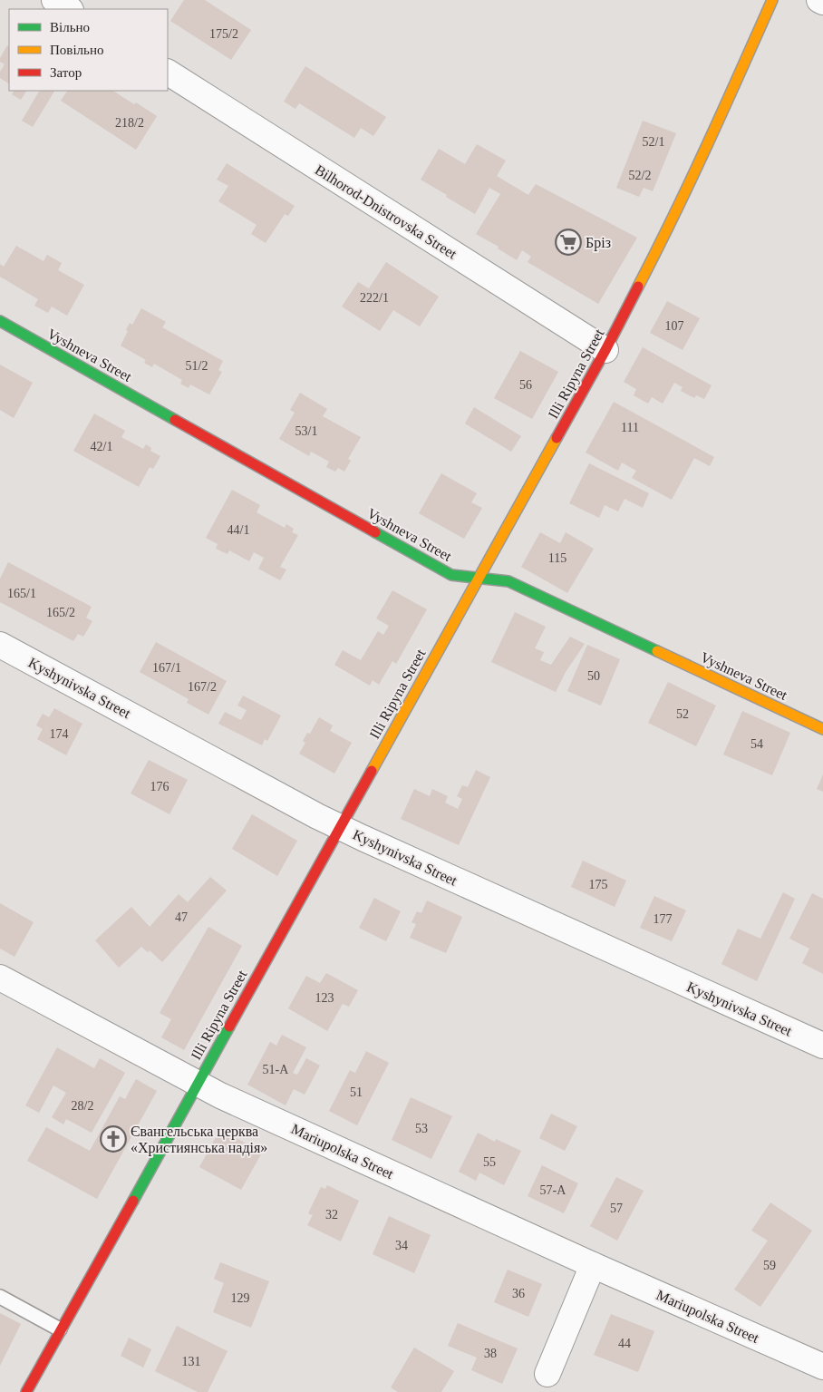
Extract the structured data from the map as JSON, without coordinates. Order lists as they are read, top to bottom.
{
  "streets": {
    "street": [
      "Bilhorod-Dnistrovska Street",
      "Vyshneva Street",
      "Illi Ripyna Street",
      "Kyshynivska Street",
      "Mariupolska Street"
    ]
  },
  "crossings": [
    ["Bilhorod-Dnistrovska Street", "Illi Ripyna Street"],
    ["Vyshneva Street", "Illi Ripyna Street"],
    ["Illi Ripyna Street", "Kyshynivska Street"],
    ["Illi Ripyna Street", "Mariupolska Street"]
  ],
  "places": {
    "supermarket": ["Бріз"],
    "church": ["Євангельська церква «Християнська надія»"]
  },
  "house_numbers": [
    "175/2",
    "218/2",
    "52/1",
    "52/2",
    "222/1",
    "107",
    "51/2",
    "56",
    "111",
    "53/1",
    "42/1",
    "44/1",
    "115",
    "165/1",
    "165/2",
    "167/1",
    "50",
    "167/2",
    "52",
    "174",
    "54",
    "176",
    "175",
    "47",
    "177",
    "123",
    "51-А",
    "51",
    "28/2",
    "53",
    "55",
    "57-А",
    "57",
    "32",
    "34",
    "59",
    "36",
    "129",
    "44",
    "38",
    "131"
  ],
  "legend": ["Вільно", "Повільно", "Затор"]
}
